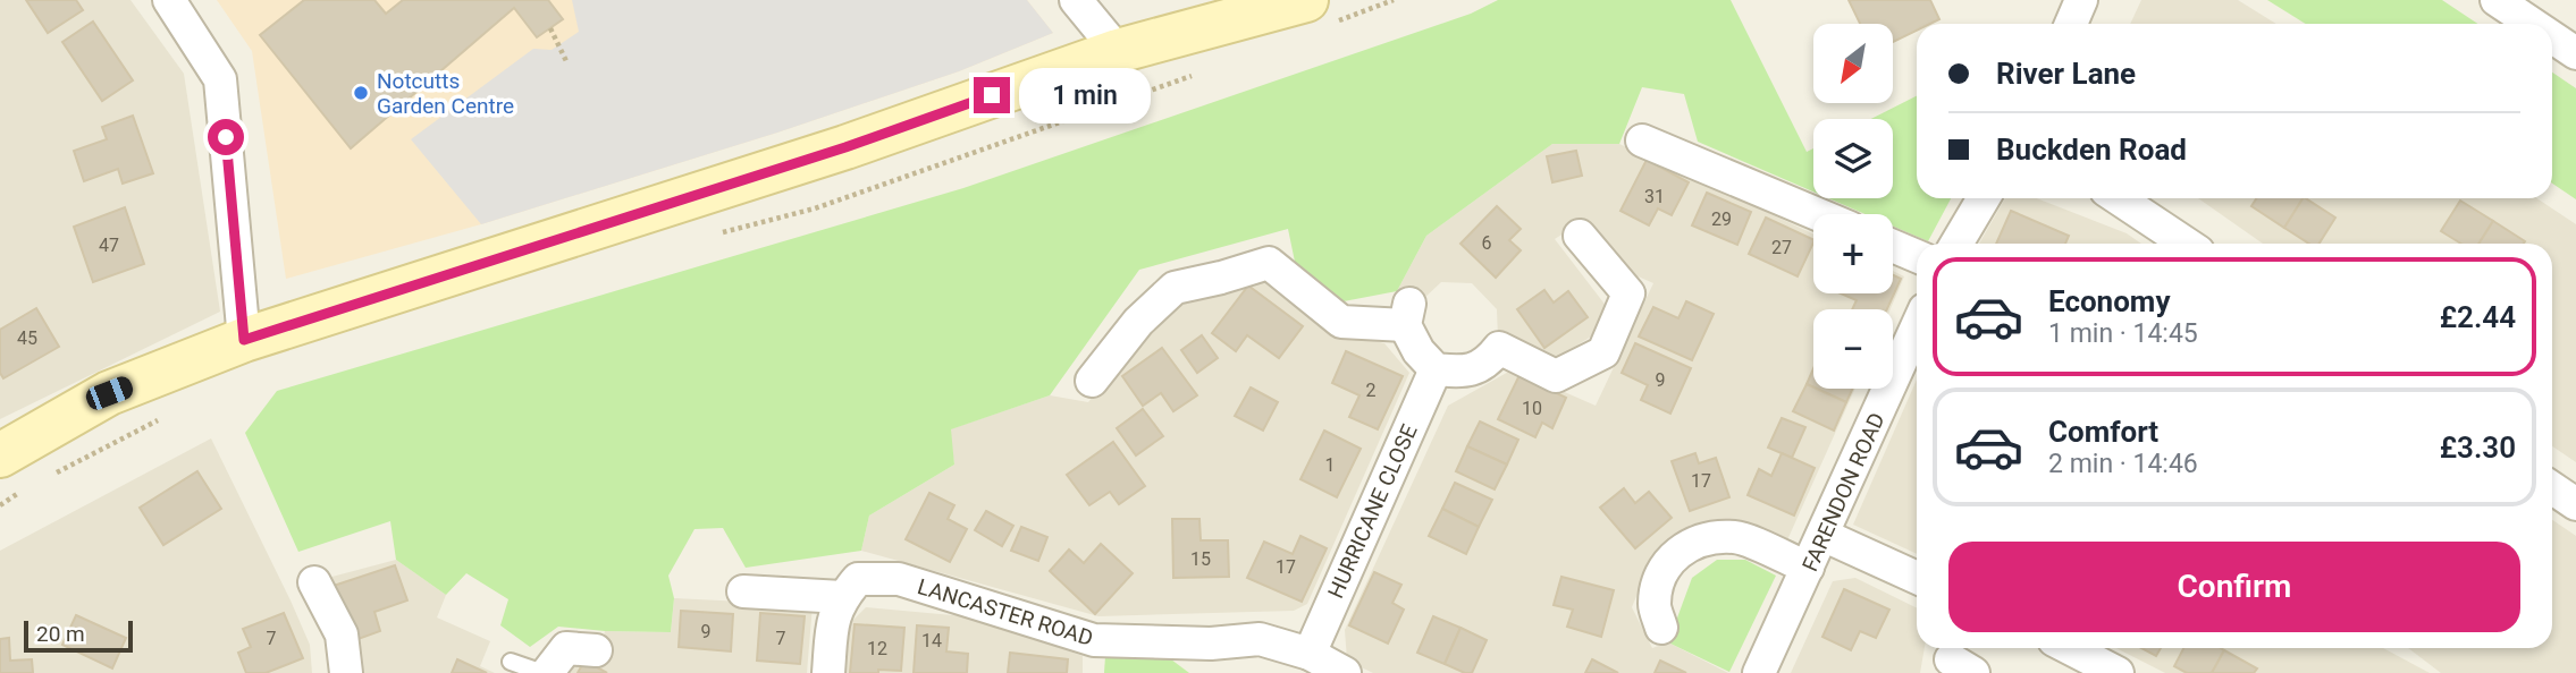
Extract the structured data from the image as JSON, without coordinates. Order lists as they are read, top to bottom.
{
  "streets": {
    "street": ["FARENDON ROAD", "HURRICANE CLOSE", "LANCASTER ROAD"]
  },
  "crossings": [
    ["HURRICANE CLOSE", "LANCASTER ROAD"]
  ],
  "places": ["Notcutts Garden Centre"],
  "house_numbers": [
    "31",
    "29",
    "6",
    "47",
    "27",
    "45",
    "9",
    "2",
    "10",
    "1",
    "17",
    "15",
    "17",
    "9",
    "7",
    "7",
    "14",
    "12"
  ],
  "scale_bar": "20 m",
  "north": "bottom left",
  "page": {
    "map_buttons": ["+", "−"],
    "banner": ["River Lane", "Buckden Road"],
    "bubble": "1 min",
    "list": [
      {
        "name": "Economy",
        "note": "1 min · 14:45",
        "value": "£2.44"
      },
      {
        "name": "Comfort",
        "note": "2 min · 14:46",
        "value": "£3.30"
      }
    ],
    "buttons": "Confirm",
    "scale": "20 m"
  }
}
